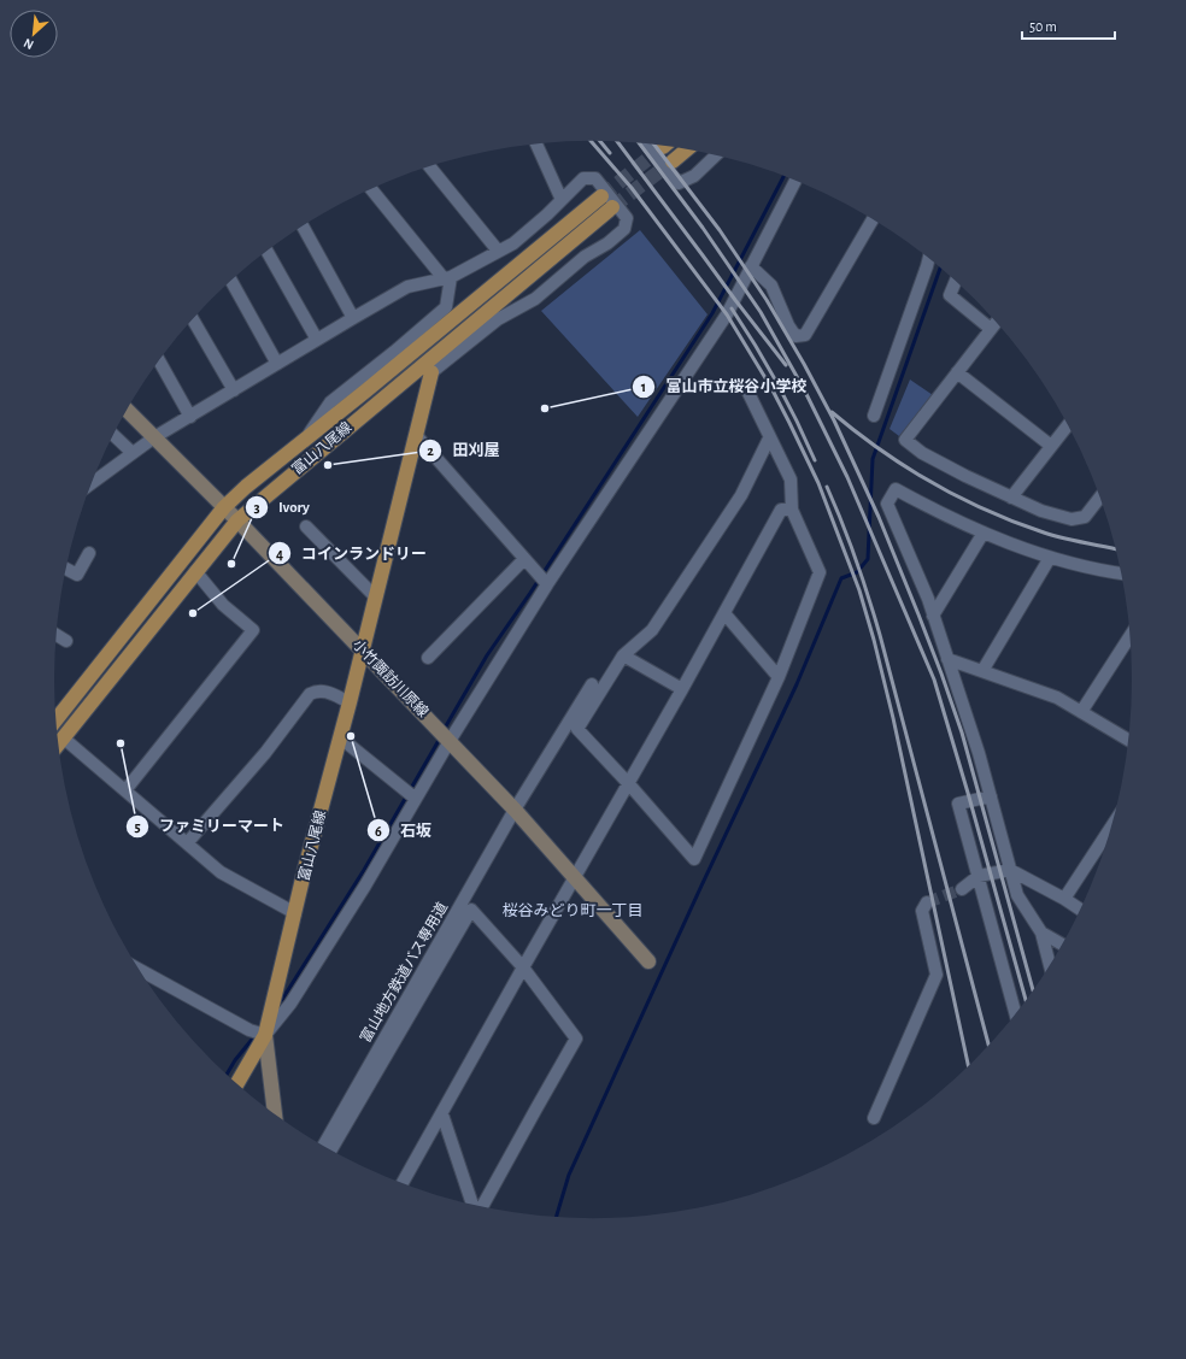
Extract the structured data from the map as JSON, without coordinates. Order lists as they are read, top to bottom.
{
  "streets": {
    "main road": ["富山八尾線", "小竹諏訪川原線"],
    "street": ["富山地方鉄道バス専用道"]
  },
  "crossings": [
    ["富山八尾線", "小竹諏訪川原線"],
    ["小竹諏訪川原線", "富山地方鉄道バス専用道"]
  ],
  "districts": ["桜谷みどり町一丁目"],
  "places": [
    "富山市立桜谷小学校",
    "田刈屋",
    "Ivory",
    "コインランドリー",
    "石坂",
    "ファミリーマート"
  ],
  "scale_bar": "50 m",
  "north": "bottom left"
}
